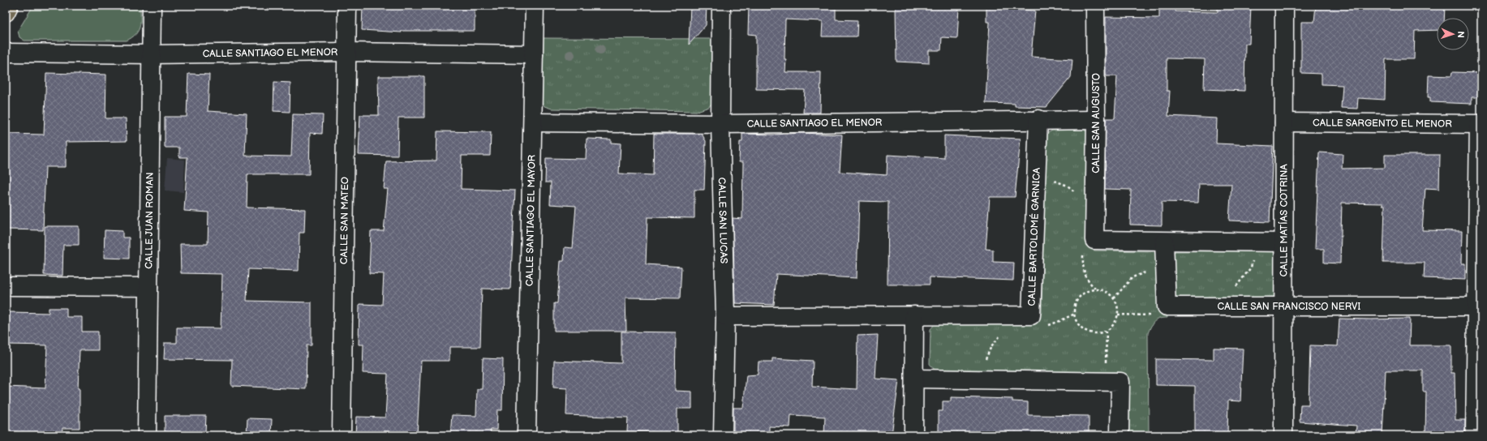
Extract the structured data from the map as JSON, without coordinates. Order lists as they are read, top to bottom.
{
  "streets": {
    "street": [
      "CALLE SANTIAGO EL MENOR",
      "CALLE SAN AUGUSTO",
      "CALLE SARGENTO EL MENOR",
      "CALLE JUAN ROMAN",
      "CALLE SAN MATEO",
      "CALLE SANTIAGO EL MAYOR",
      "CALLE SAN LUCAS",
      "CALLE MATÍAS COTRINA",
      "CALLE BARTOLOMÉ GARNICA",
      "CALLE SAN FRANCISCO NERVI"
    ]
  },
  "crossings": [
    ["CALLE SANTIAGO EL MENOR", "CALLE SAN AUGUSTO"],
    ["CALLE SANTIAGO EL MENOR", "CALLE JUAN ROMAN"],
    ["CALLE SANTIAGO EL MENOR", "CALLE SAN MATEO"],
    ["CALLE SANTIAGO EL MENOR", "CALLE SANTIAGO EL MAYOR"],
    ["CALLE SANTIAGO EL MENOR", "CALLE SAN LUCAS"],
    ["CALLE SANTIAGO EL MENOR", "CALLE BARTOLOMÉ GARNICA"],
    ["CALLE SARGENTO EL MENOR", "CALLE MATÍAS COTRINA"],
    ["CALLE SAN LUCAS", "CALLE BARTOLOMÉ GARNICA"],
    ["CALLE MATÍAS COTRINA", "CALLE SAN FRANCISCO NERVI"]
  ],
  "north": "right"
}
